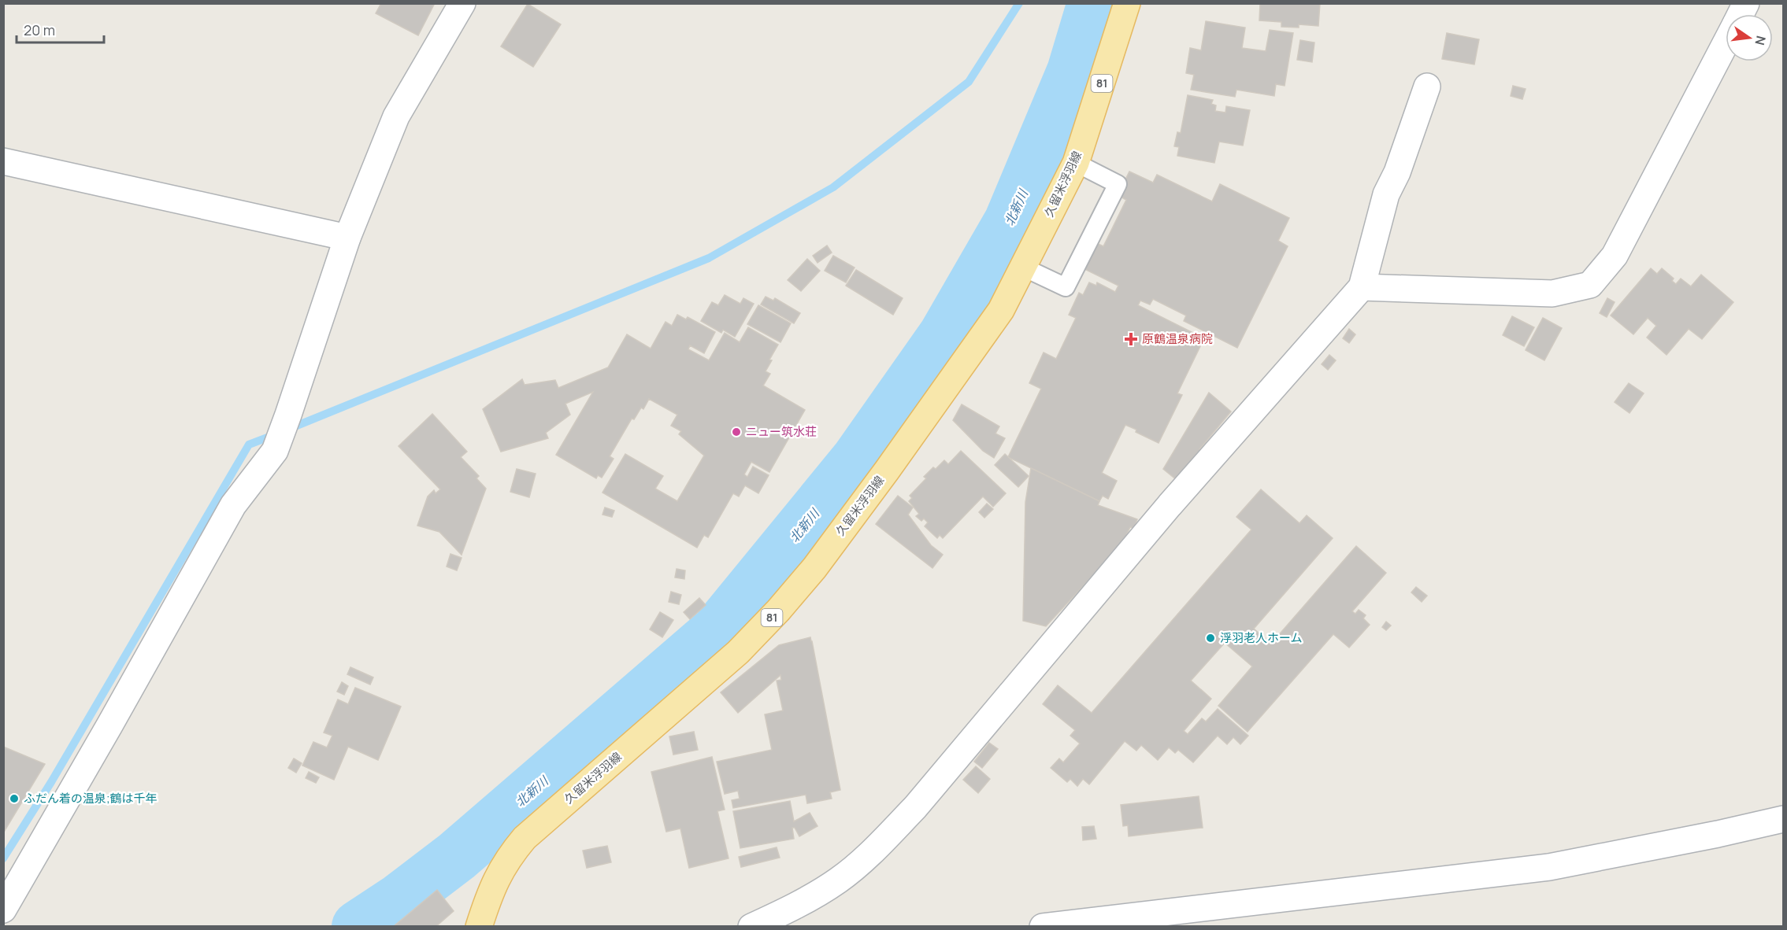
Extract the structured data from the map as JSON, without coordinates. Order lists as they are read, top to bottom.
{
  "streets": {
    "main road": ["81", "久留米浮羽線"]
  },
  "water": ["北新川"],
  "places": {
    "health": ["原鶴温泉病院"],
    "other": ["ニュー筑水荘", "浮羽老人ホーム", "ふだん着の温泉;鶴は千年"]
  },
  "scale_bar": "20 m",
  "north": "right"
}
